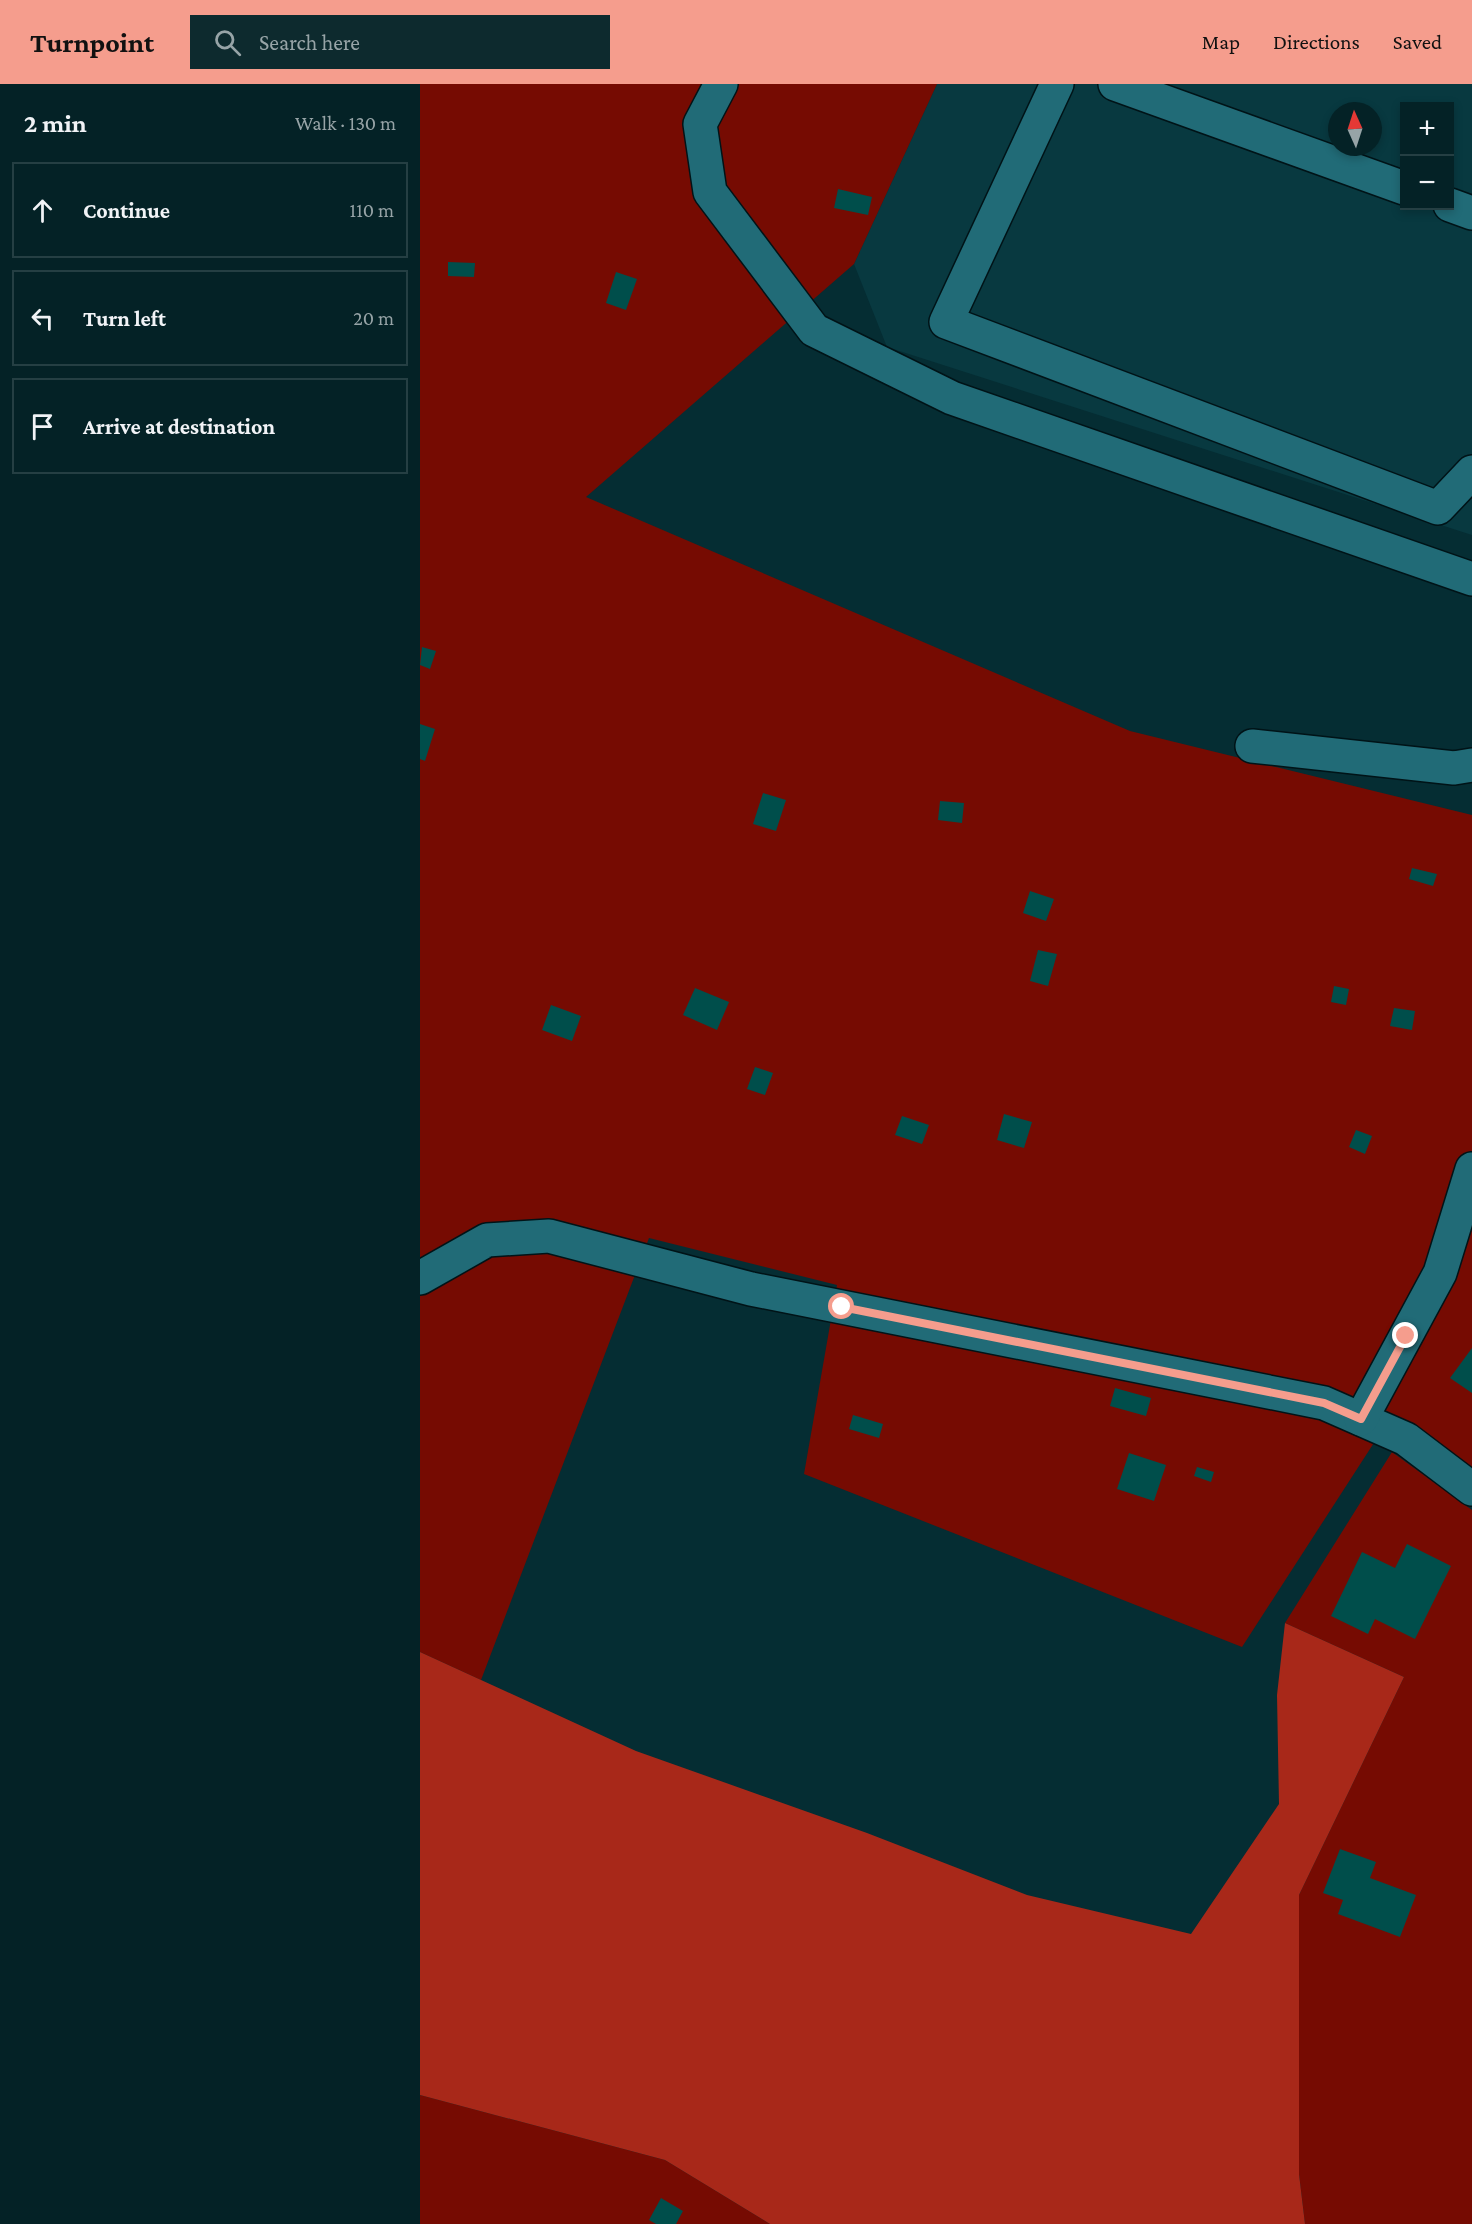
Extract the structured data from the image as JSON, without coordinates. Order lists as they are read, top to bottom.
{
  "north": "top",
  "page": {
    "header": "Turnpoint",
    "search": "Search here",
    "nav": ["Map", "Directions", "Saved"],
    "heading": ["2 min", "Walk · 130 m"],
    "map_buttons": ["+", "−"],
    "list": [
      ["Continue", "110 m"],
      ["Turn left", "20 m"],
      "Arrive at destination"
    ]
  }
}
